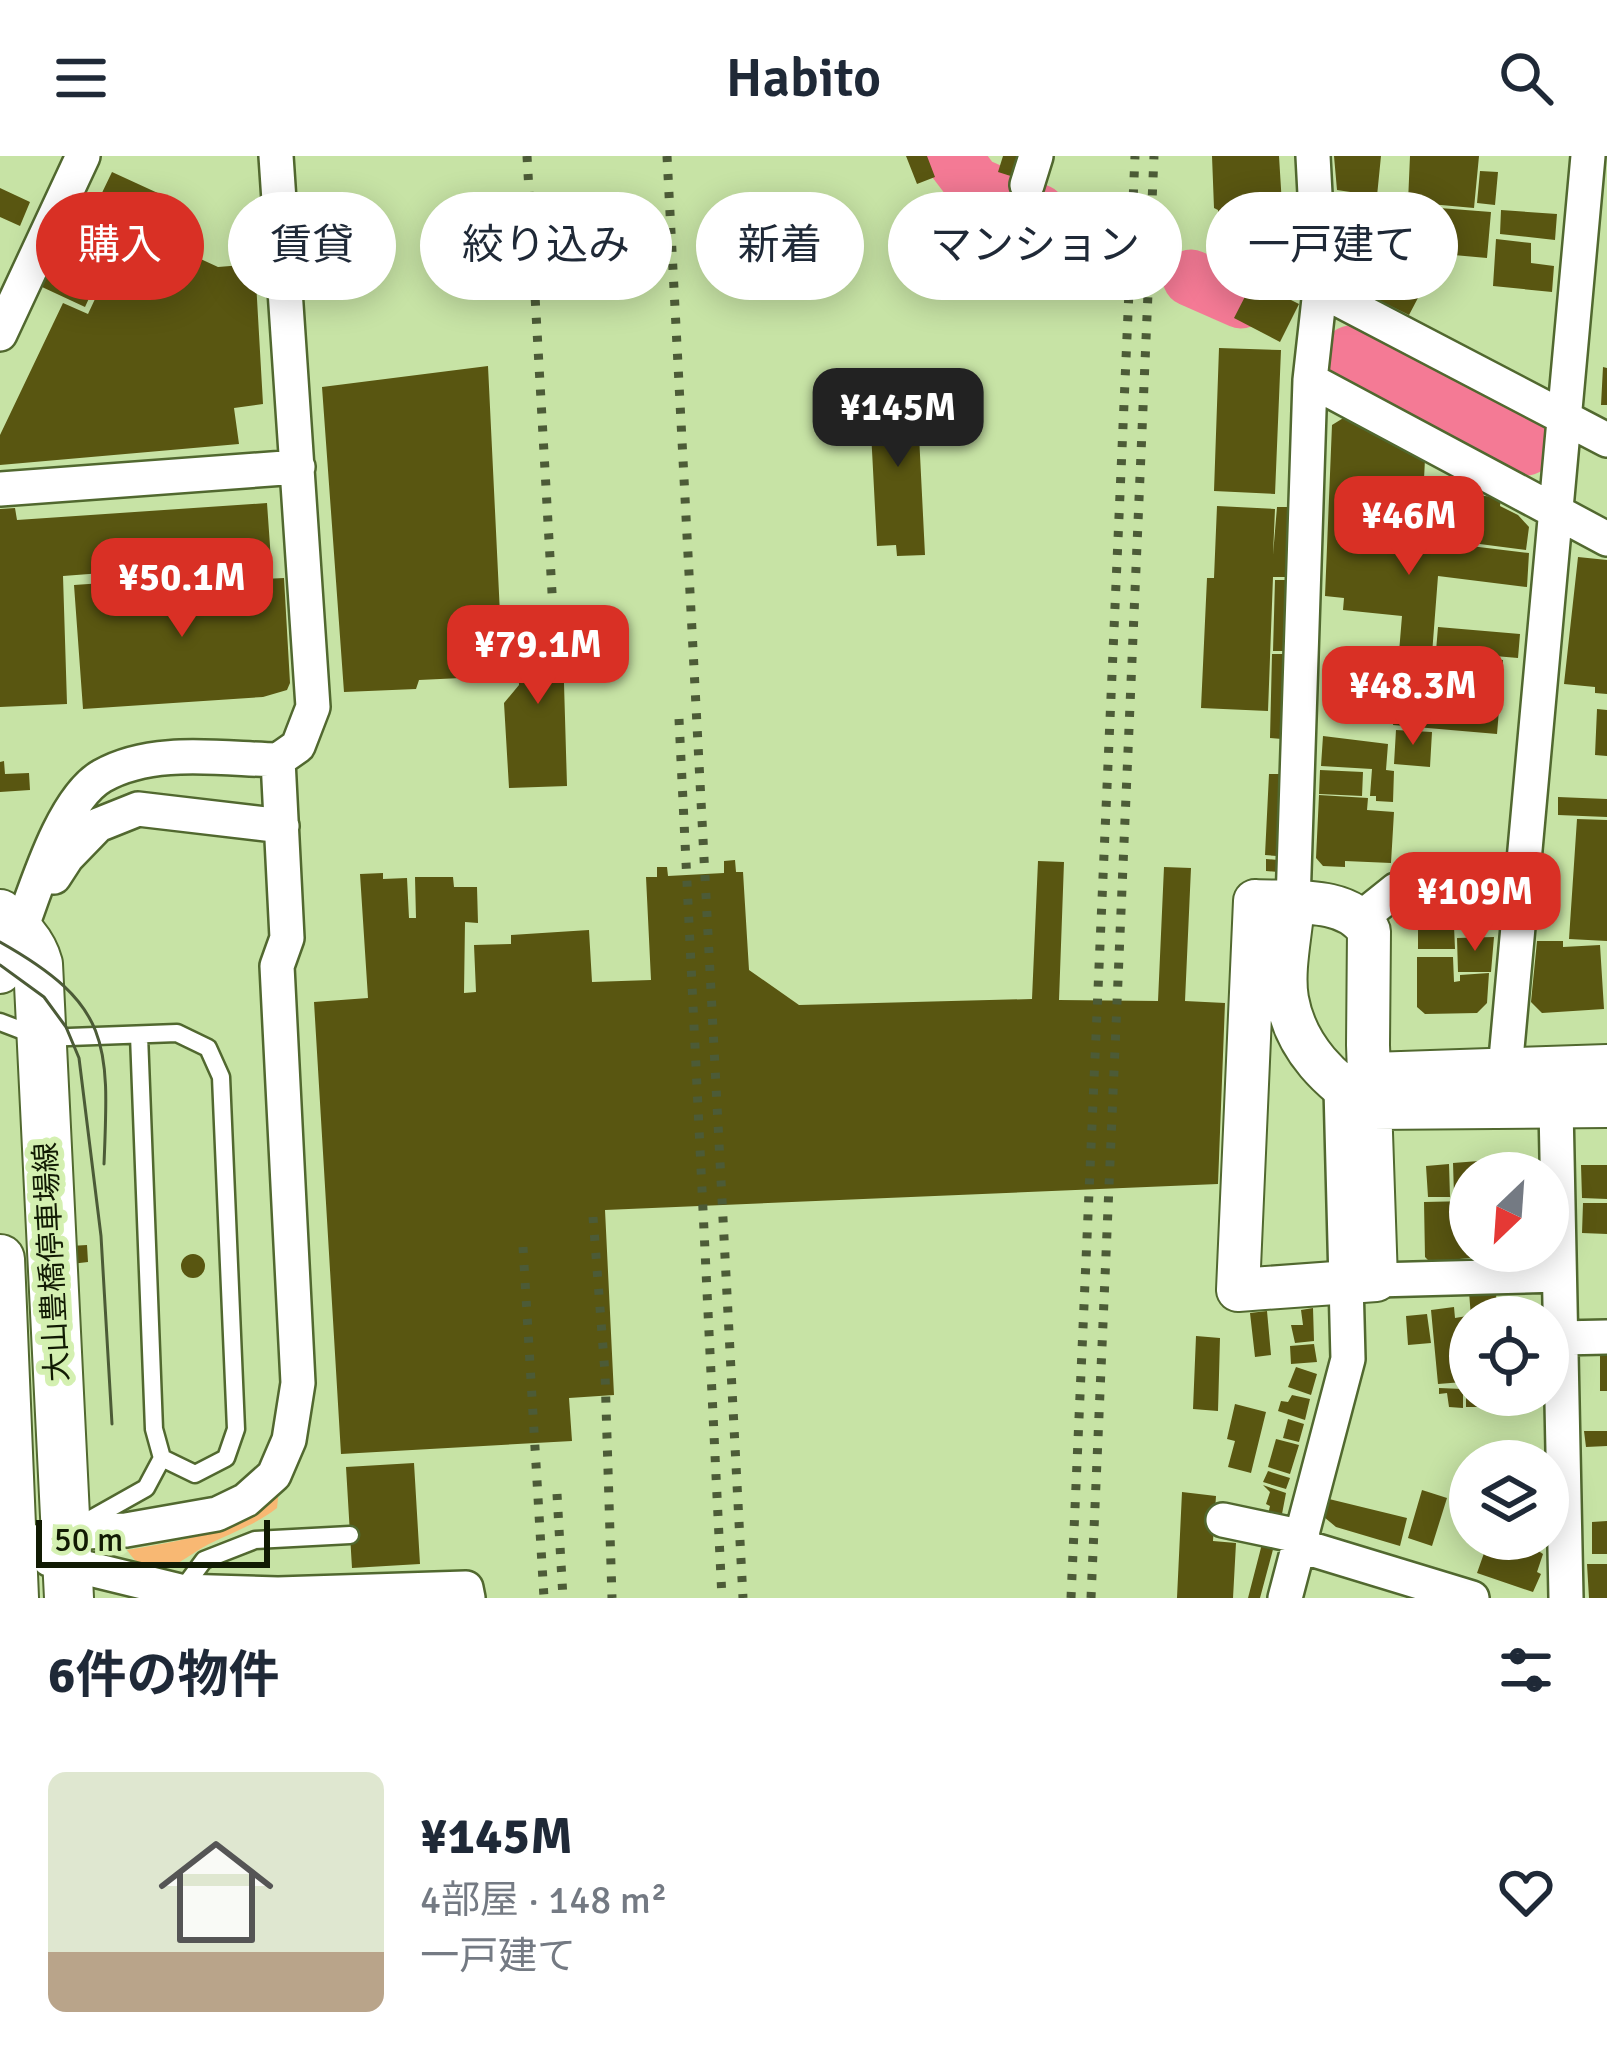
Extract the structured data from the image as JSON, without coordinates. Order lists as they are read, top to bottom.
{
  "streets": {
    "main road": ["大山豊橋停車場線"]
  },
  "scale_bar": "50 m",
  "north": "bottom left",
  "page": {
    "header": "Habito",
    "chip": [
      "購入",
      "賃貸",
      "絞り込み",
      "新着",
      "マンション",
      "一戸建て"
    ],
    "price": [
      "¥145M",
      "¥46M",
      "¥50.1M",
      "¥79.1M",
      "¥48.3M",
      "¥109M"
    ],
    "scale": "50 m",
    "heading": "6件の物件",
    "list": [
      {
        "name": "¥145M",
        "note": "4部屋 · 148 m² · 一戸建て"
      }
    ]
  }
}
